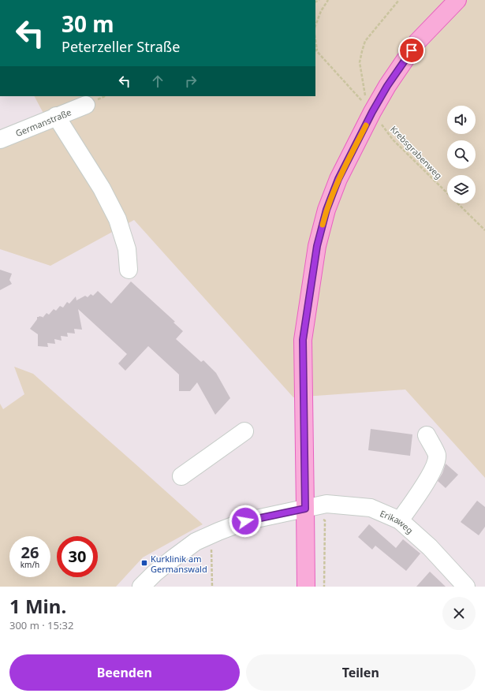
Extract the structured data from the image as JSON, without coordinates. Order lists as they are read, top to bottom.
{
  "streets": {
    "street": ["Germanstraße", "Erikaweg"],
    "path": ["Krebsgrabenweg"]
  },
  "places": {
    "transit": ["Kurklinik am Germanswald"]
  },
  "page": {
    "turn": ["30 m", "Peterzeller Straße"],
    "speed": "26 km/h",
    "limit": "30",
    "heading": ["1 Min.", "300 m · 15:32"],
    "buttons": ["Beenden", "Teilen"]
  }
}
